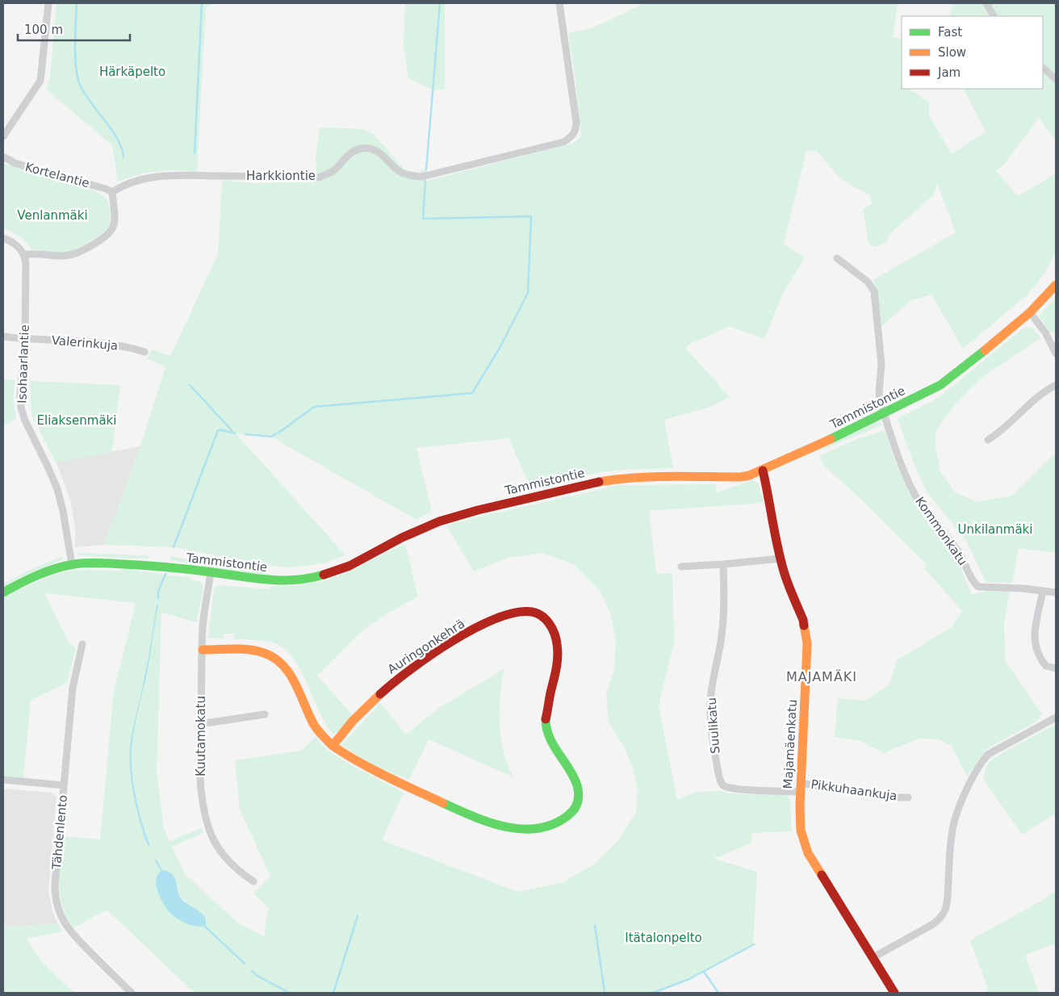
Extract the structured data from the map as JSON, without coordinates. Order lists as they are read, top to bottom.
{
  "streets": {
    "street": [
      "Kortelantie",
      "Harkkiontie",
      "Valerinkuja",
      "Isohaarlantie",
      "Tammistontie",
      "Kommonkatu",
      "Auringonkehrä",
      "Suulikatu",
      "Kuutamokatu",
      "Majamäenkatu",
      "Pikkuhaankuja",
      "Tähdenlento"
    ]
  },
  "crossings": [
    ["Kortelantie", "Harkkiontie"],
    ["Valerinkuja", "Isohaarlantie"],
    ["Isohaarlantie", "Tammistontie"],
    ["Tammistontie", "Kommonkatu"],
    ["Tammistontie", "Kuutamokatu"],
    ["Tammistontie", "Majamäenkatu"],
    ["Auringonkehrä", "Kuutamokatu"],
    ["Suulikatu", "Majamäenkatu"],
    ["Suulikatu", "Pikkuhaankuja"],
    ["Majamäenkatu", "Pikkuhaankuja"]
  ],
  "districts": ["MAJAMÄKI"],
  "parks": [
    "Härkäpelto",
    "Venlanmäki",
    "Eliaksenmäki",
    "Unkilanmäki",
    "Itätalonpelto"
  ],
  "legend": ["Fast", "Slow", "Jam"],
  "scale_bar": "100 m"
}
